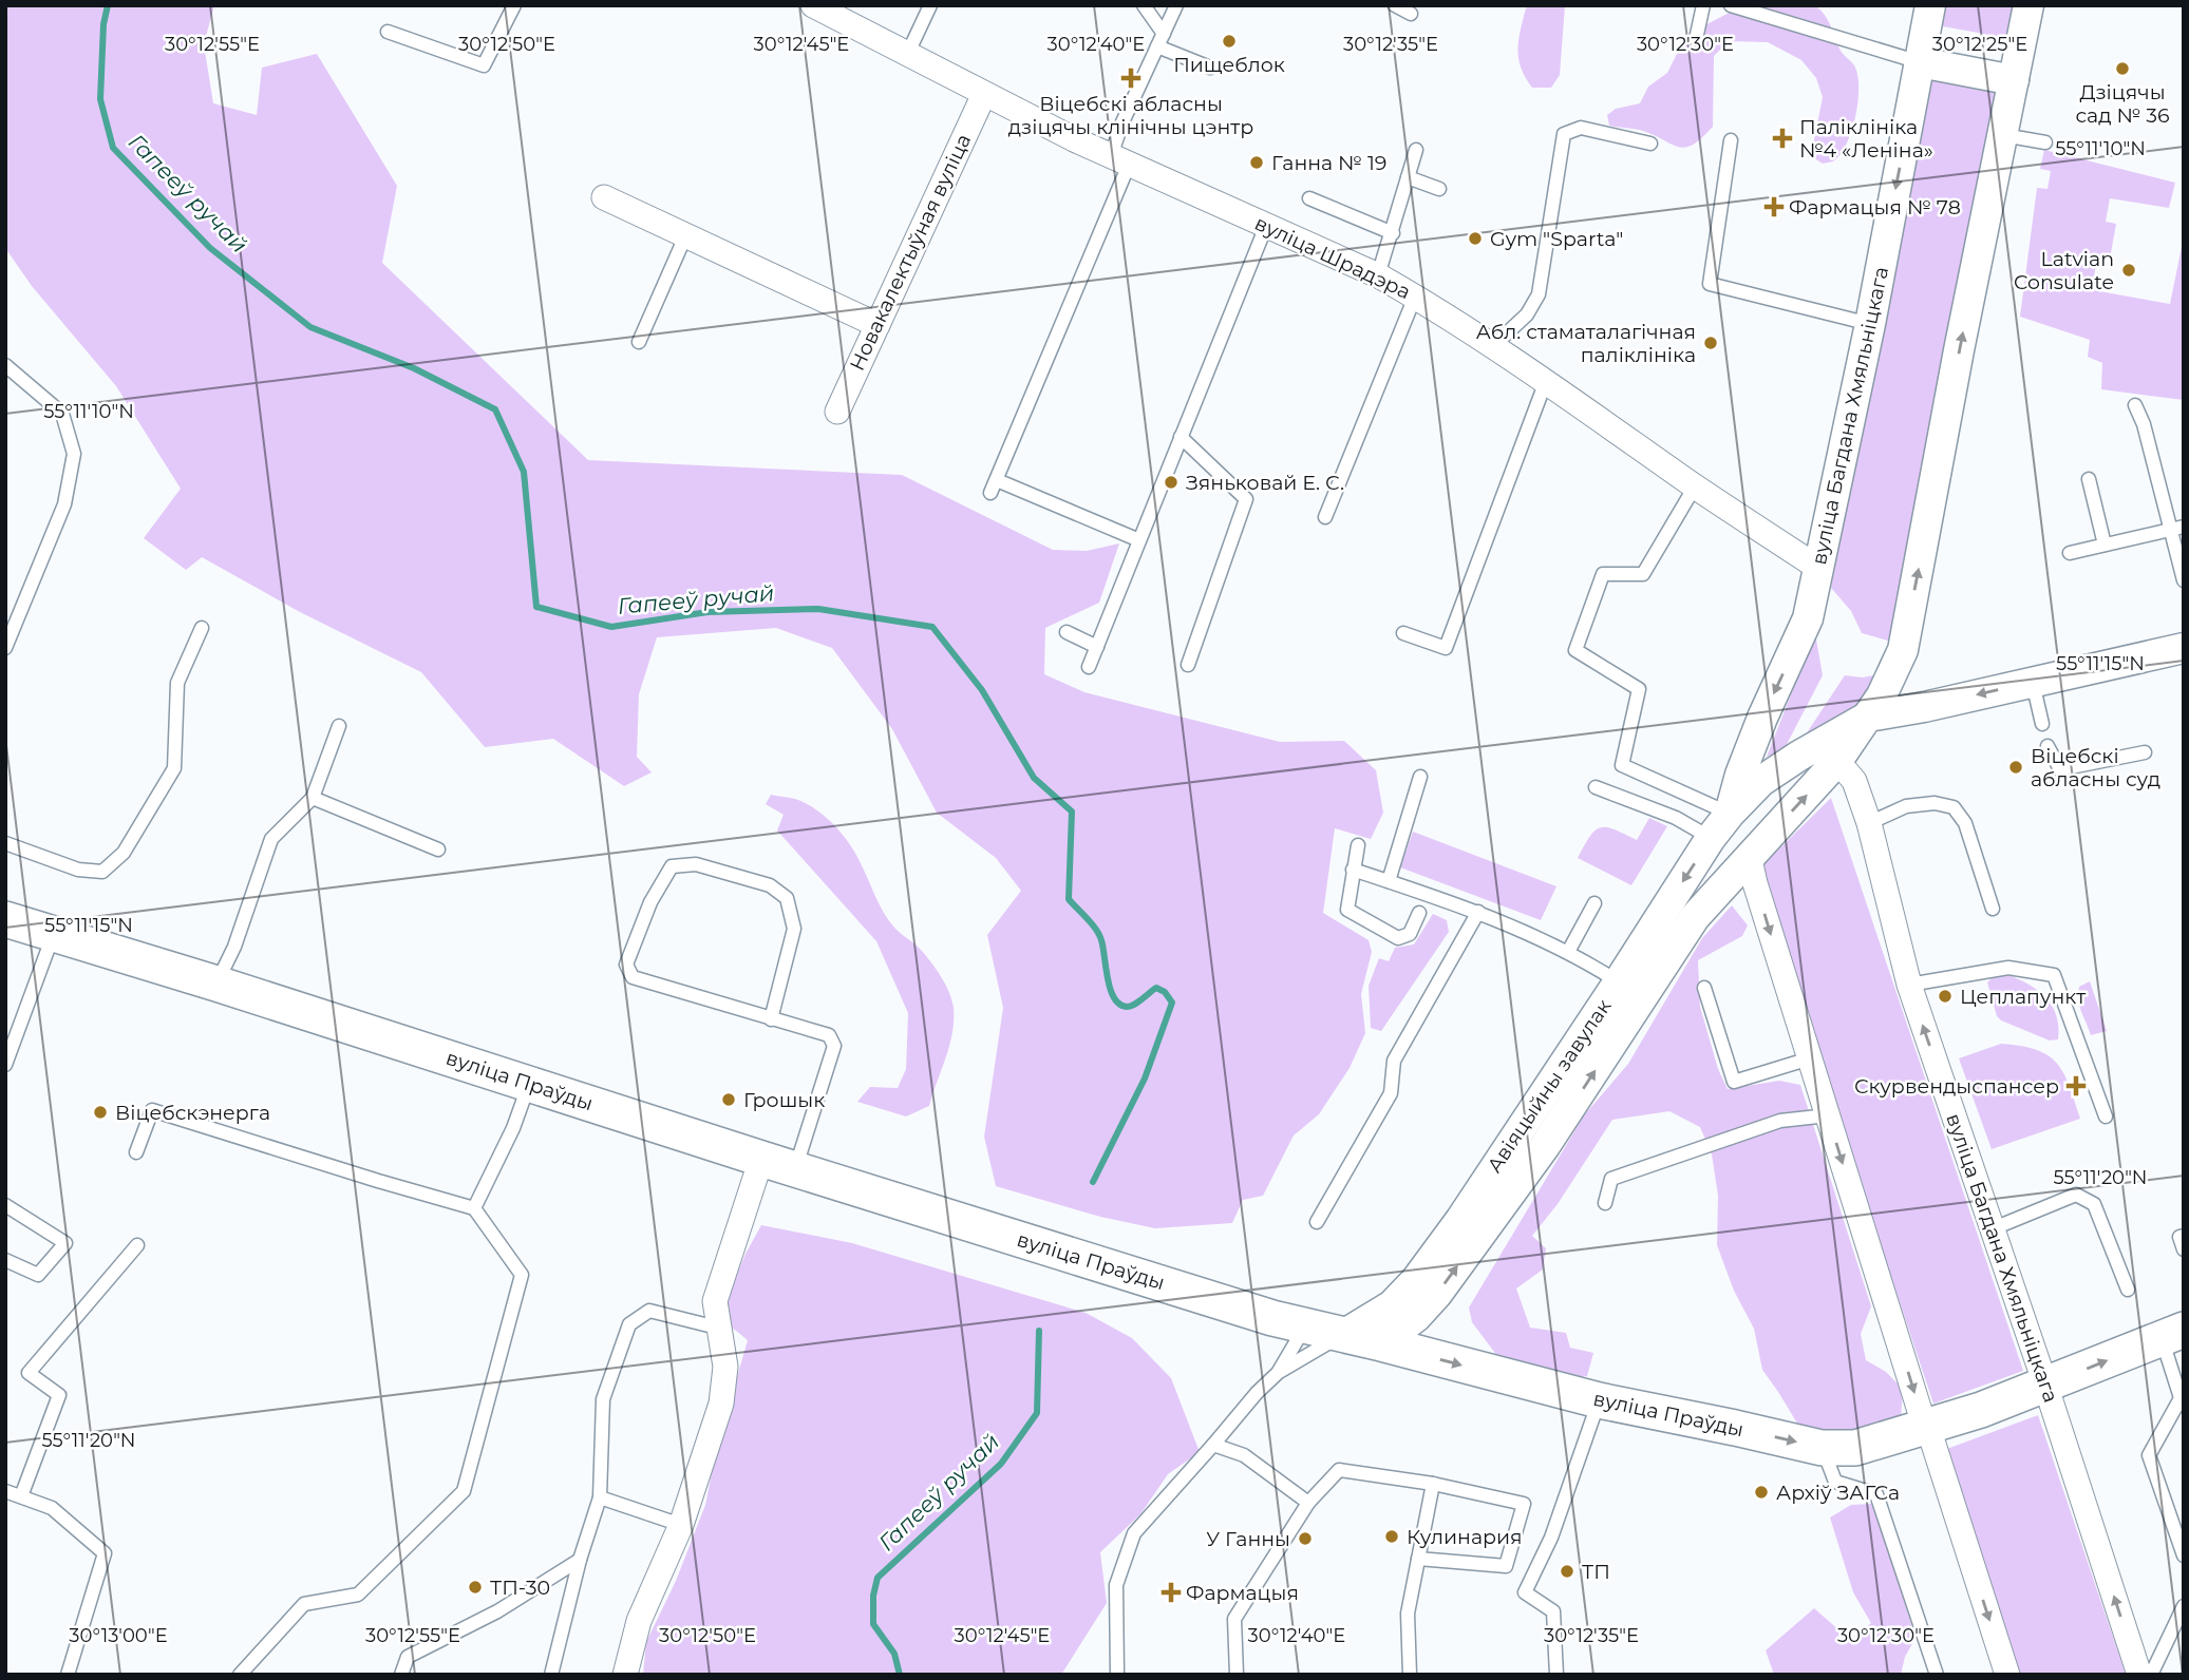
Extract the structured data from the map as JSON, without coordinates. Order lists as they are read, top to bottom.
{
  "streets": {
    "main road": ["вуліца Праўды"],
    "street": [
      "Новакалектыўная вуліца",
      "вуліца Шрадэра",
      "вуліца Багдана Хмяльніцкага",
      "Авіяцыйны завулак"
    ]
  },
  "crossings": [
    ["Новакалектыўная вуліца", "вуліца Шрадэра"],
    ["вуліца Шрадэра", "вуліца Багдана Хмяльніцкага"],
    ["вуліца Багдана Хмяльніцкага", "вуліца Праўды"],
    ["вуліца Багдана Хмяльніцкага", "Авіяцыйны завулак"],
    ["вуліца Праўды", "Авіяцыйны завулак"]
  ],
  "water": ["Гапееў ручай"],
  "places": {
    "other": [
      "Пищеблок",
      "Дзіцячы сад № 36",
      "Ганна № 19",
      "Gym \"Sparta\"",
      "Latvian Consulate",
      "Абл. стаматалагічная паліклініка",
      "Зяньковай Е. С.",
      "Віцебскі абласны суд",
      "Цеплапункт",
      "Грошык",
      "Віцебскэнерга",
      "Архіў ЗАГСа",
      "Кулинария",
      "У Ганны",
      "ТП",
      "ТП-30"
    ],
    "health": [
      "Віцебскі абласны дзіцячы клінічны цэнтр",
      "Паліклініка №4 «Леніна»",
      "Фармацыя № 78",
      "Скурвендыспансер",
      "Фармацыя"
    ]
  },
  "coordinates": [
    "30°12'25\"E",
    "30°12'55\"E",
    "30°12'50\"E",
    "30°12'45\"E",
    "30°12'40\"E",
    "30°12'35\"E",
    "30°12'30\"E",
    "55°11'10\"N",
    "55°11'15\"N",
    "55°11'20\"N",
    "30°13'00\"E"
  ]
}
